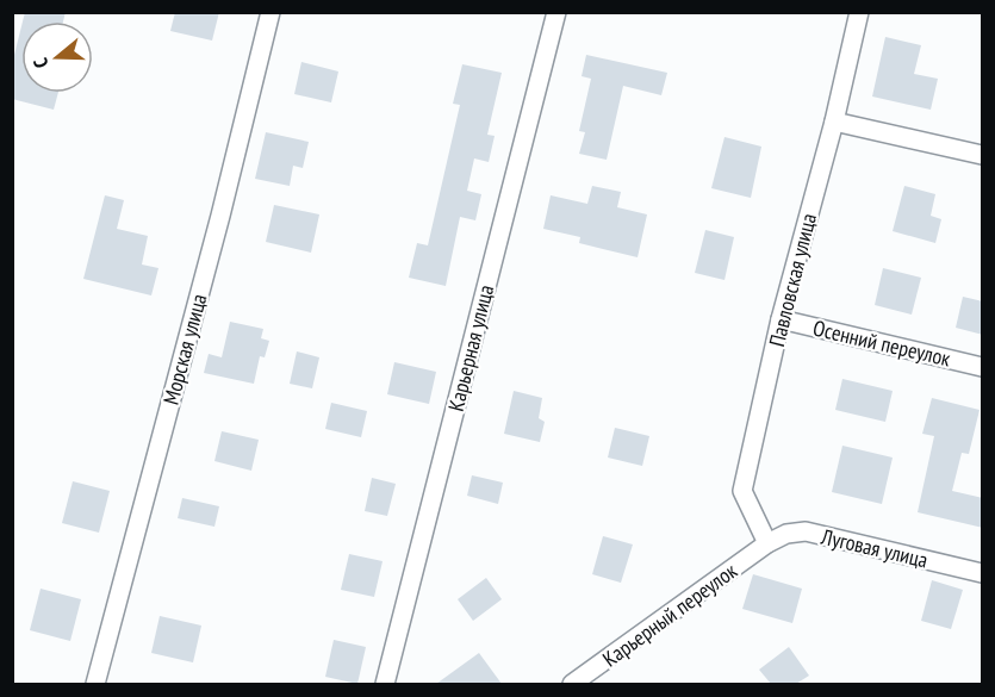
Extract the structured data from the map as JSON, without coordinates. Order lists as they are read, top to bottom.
{
  "streets": {
    "street": [
      "Павловская улица",
      "Осенний переулок",
      "Карьерная улица",
      "Морская улица",
      "Луговая улица",
      "Карьерный переулок"
    ]
  },
  "crossings": [
    ["Павловская улица", "Осенний переулок"],
    ["Павловская улица", "Луговая улица"],
    ["Павловская улица", "Карьерный переулок"],
    ["Луговая улица", "Карьерный переулок"]
  ],
  "north": "left"
}
